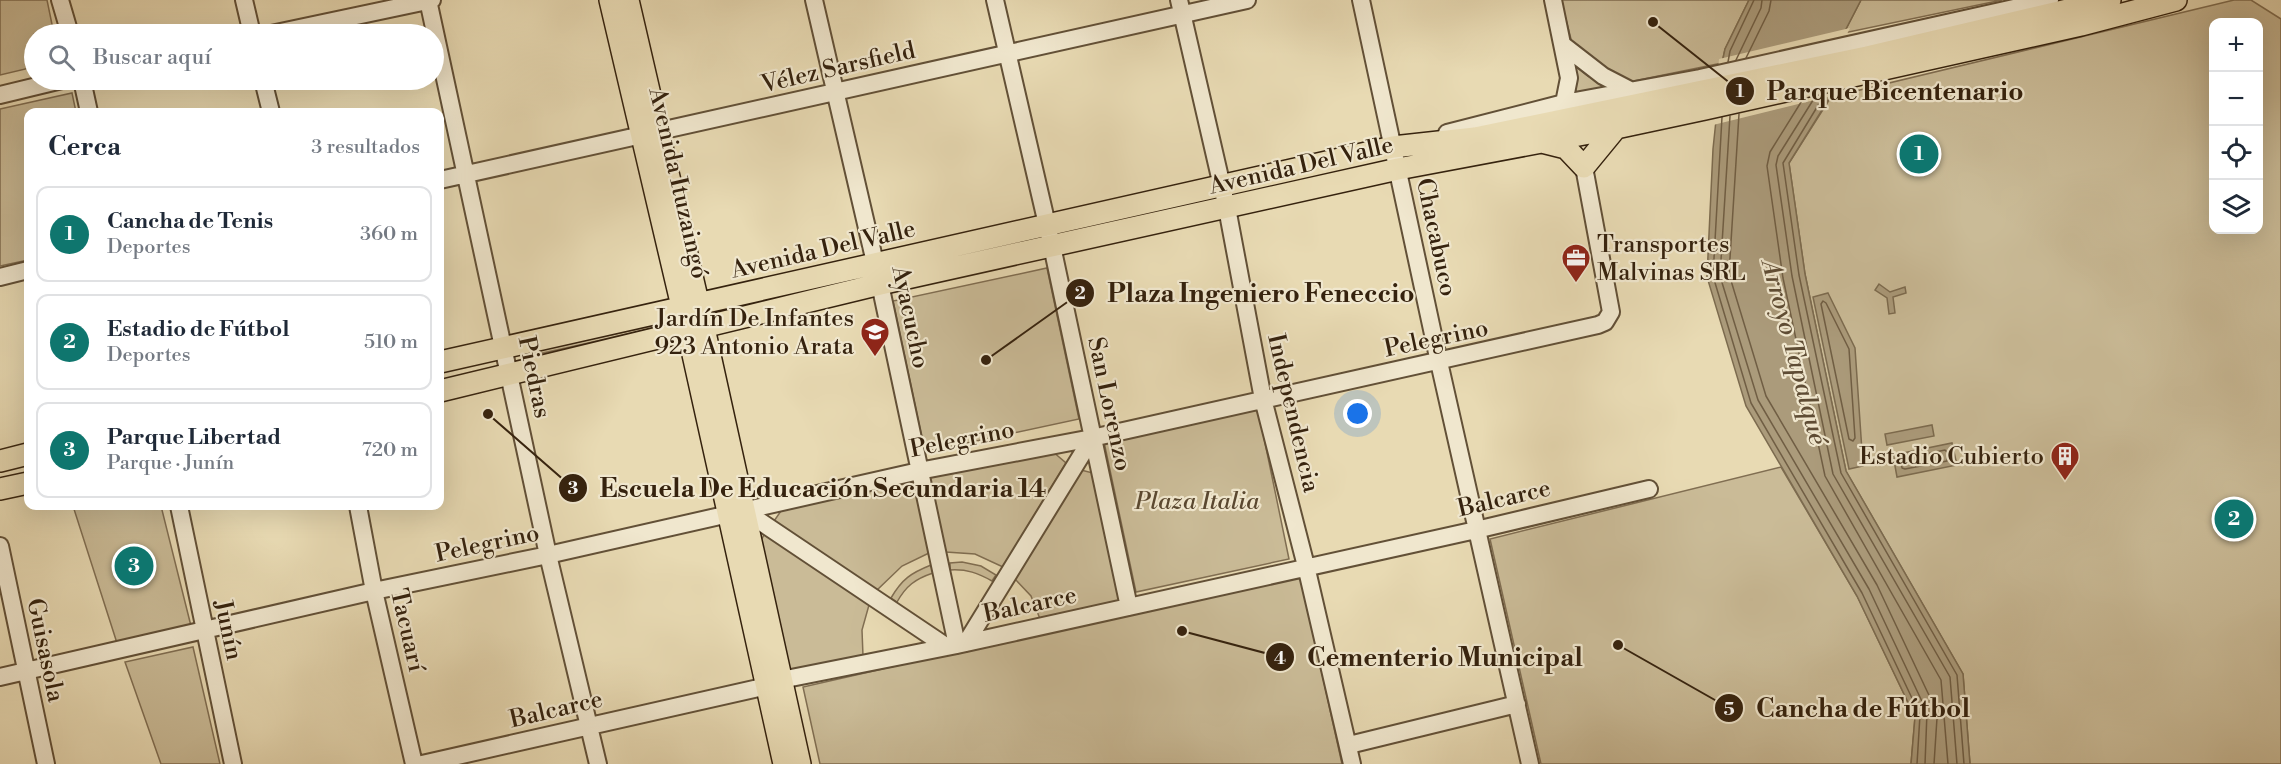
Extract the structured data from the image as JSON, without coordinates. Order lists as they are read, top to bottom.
{
  "streets": {
    "main road": ["Avenida Del Valle", "Avenida Ituzaingó"],
    "street": [
      "Vélez Sarsfield",
      "Chacabuco",
      "Ayacucho",
      "Pelegrino",
      "Piedras",
      "San Lorenzo",
      "Independencia",
      "Balcarce",
      "Junín",
      "Tacuarí",
      "Guisasola"
    ]
  },
  "crossings": [
    ["Vélez Sarsfield", "Avenida Ituzaingó"],
    ["Vélez Sarsfield", "Ayacucho"],
    ["Vélez Sarsfield", "Piedras"],
    ["Vélez Sarsfield", "San Lorenzo"],
    ["Vélez Sarsfield", "Independencia"],
    ["Avenida Del Valle", "Avenida Ituzaingó"],
    ["Avenida Del Valle", "Chacabuco"],
    ["Avenida Del Valle", "Ayacucho"],
    ["Avenida Del Valle", "Piedras"],
    ["Avenida Del Valle", "San Lorenzo"],
    ["Avenida Del Valle", "Independencia"],
    ["Avenida Ituzaingó", "Pelegrino"],
    ["Avenida Ituzaingó", "Balcarce"],
    ["Chacabuco", "Pelegrino"],
    ["Chacabuco", "Balcarce"],
    ["Ayacucho", "Pelegrino"],
    ["Ayacucho", "Balcarce"],
    ["Pelegrino", "Piedras"],
    ["Pelegrino", "San Lorenzo"],
    ["Pelegrino", "Independencia"],
    ["Pelegrino", "Junín"],
    ["Pelegrino", "Tacuarí"],
    ["Pelegrino", "Guisasola"],
    ["Piedras", "Balcarce"],
    ["San Lorenzo", "Balcarce"],
    ["Independencia", "Balcarce"]
  ],
  "water": ["Arroyo Tapalqué"],
  "parks": ["Plaza Italia"],
  "places": {
    "other": [
      "Parque Bicentenario",
      "Plaza Ingeniero Feneccio",
      "Escuela De Educación Secundaria 14",
      "Cementerio Municipal",
      "Cancha de Fútbol"
    ],
    "office": ["Transportes Malvinas SRL"],
    "school or university": ["Jardín De Infantes 923 Antonio Arata"],
    "building": ["Estadio Cubierto"]
  },
  "page": {
    "map_buttons": ["+", "−"],
    "search": "Buscar aquí",
    "heading": ["Cerca", "3 resultados"],
    "pins": ["1", "2", "3"],
    "list": [
      {
        "mark": "1",
        "name": "Cancha de Tenis",
        "note": "Deportes",
        "value": "360 m"
      },
      {
        "mark": "2",
        "name": "Estadio de Fútbol",
        "note": "Deportes",
        "value": "510 m"
      },
      {
        "mark": "3",
        "name": "Parque Libertad",
        "note": "Parque · Junín",
        "value": "720 m"
      }
    ]
  }
}
